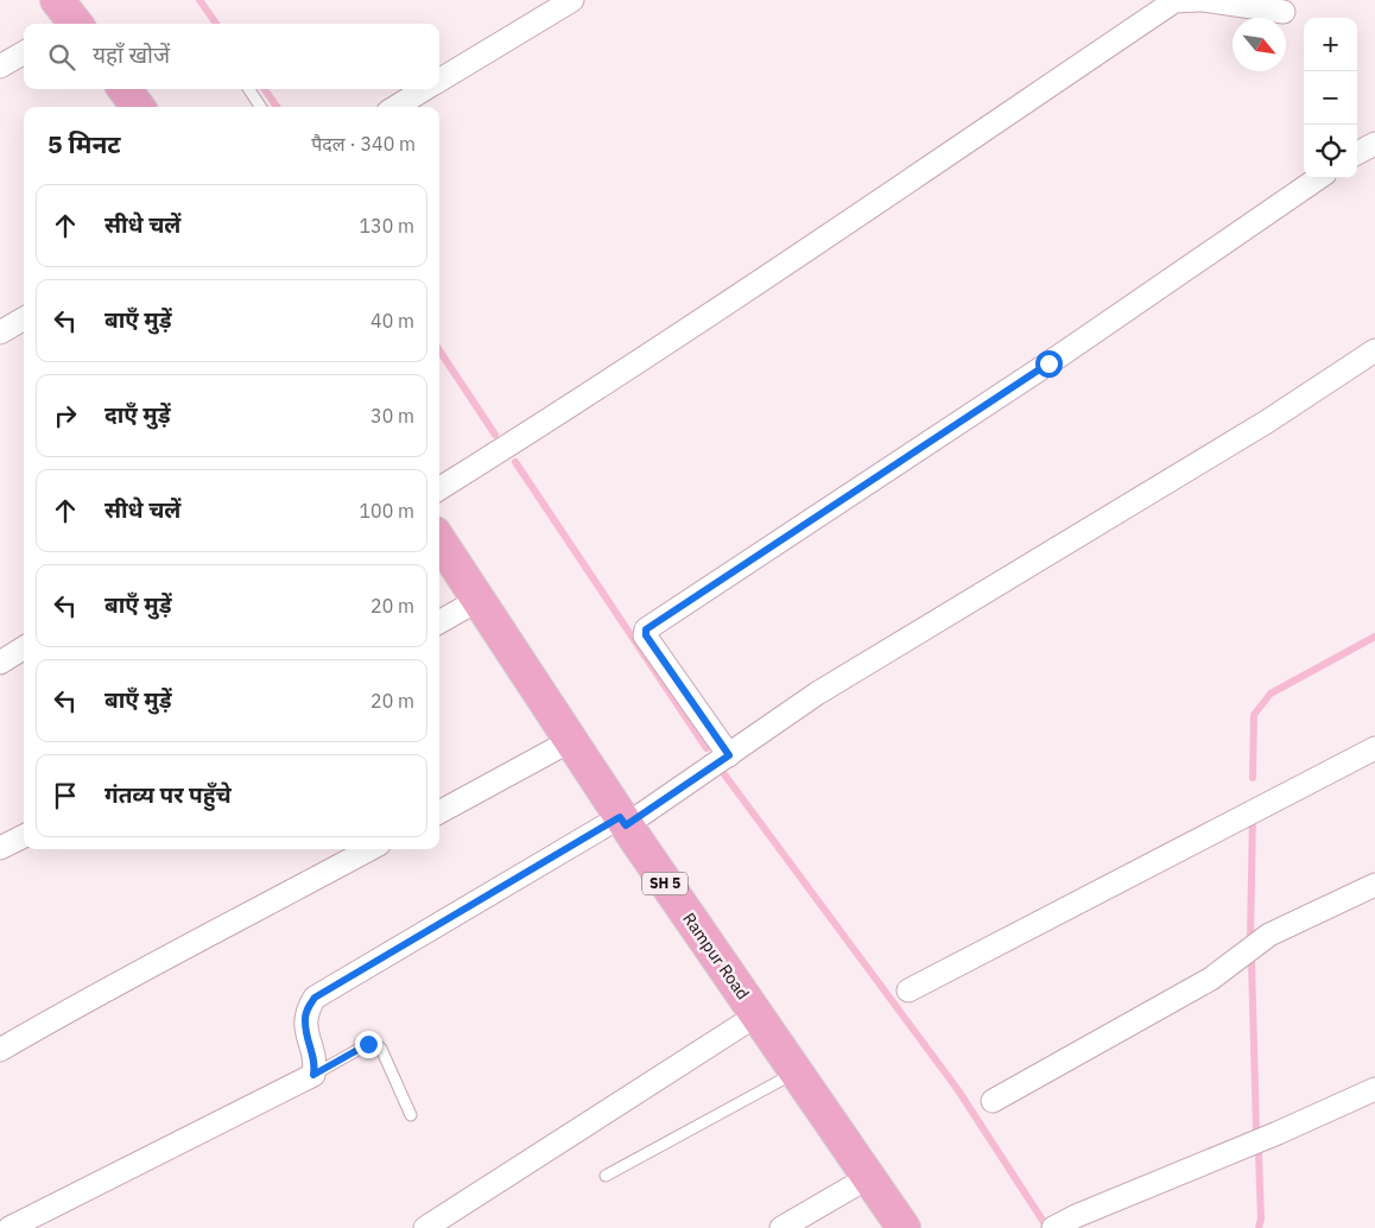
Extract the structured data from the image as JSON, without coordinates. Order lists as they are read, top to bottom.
{
  "streets": {
    "main road": ["SH 5", "Rampur Road"]
  },
  "north": "bottom right",
  "page": {
    "map_buttons": ["+", "−"],
    "search": "यहाँ खोजें",
    "heading": ["5 मिनट", "पैदल · 340 m"],
    "list": [
      ["सीधे चलें", "130 m"],
      ["बाएँ मुड़ें", "40 m"],
      ["दाएँ मुड़ें", "30 m"],
      ["सीधे चलें", "100 m"],
      ["बाएँ मुड़ें", "20 m"],
      ["बाएँ मुड़ें", "20 m"],
      "गंतव्य पर पहुँचे"
    ]
  }
}
